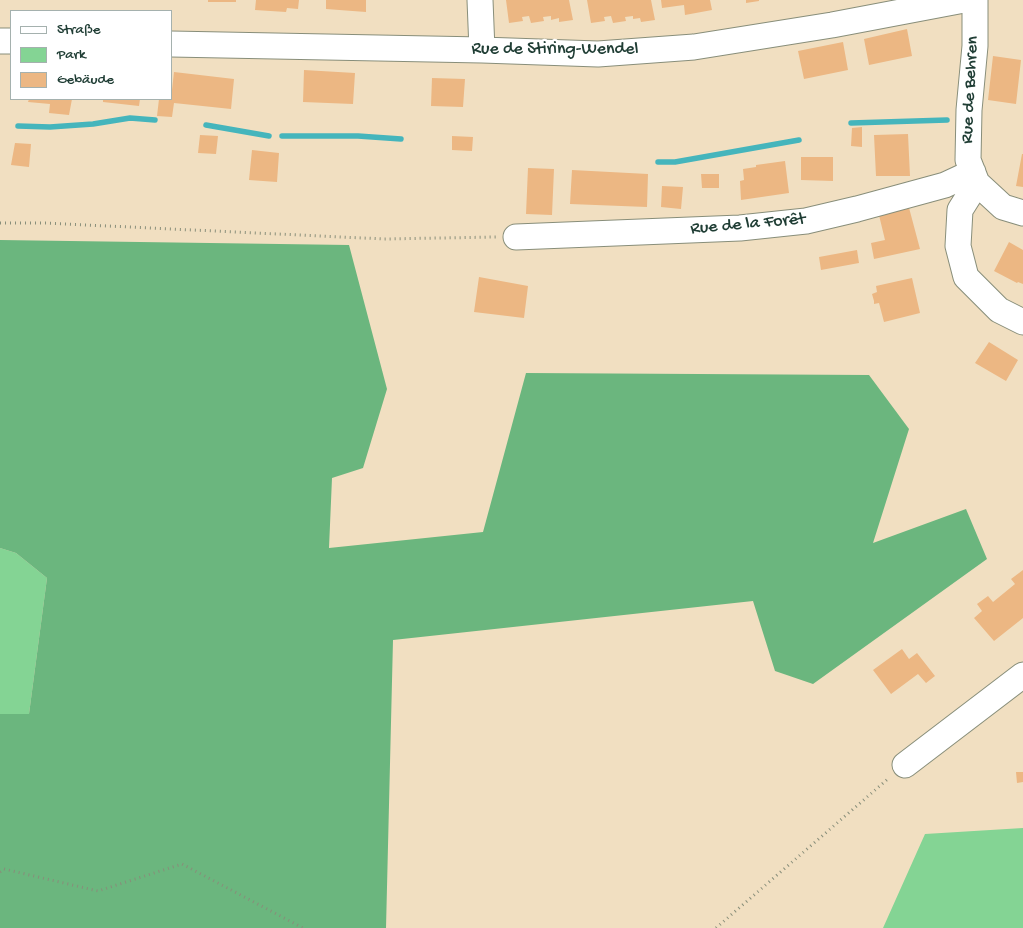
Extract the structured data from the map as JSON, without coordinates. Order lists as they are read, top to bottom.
{
  "streets": {
    "street": ["Rue de Stiring-Wendel", "Rue de Behren", "Rue de la Forêt"]
  },
  "crossings": [
    ["Rue de Behren", "Rue de la Forêt"]
  ],
  "legend": ["Straße", "Park", "Gebäude"]
}
